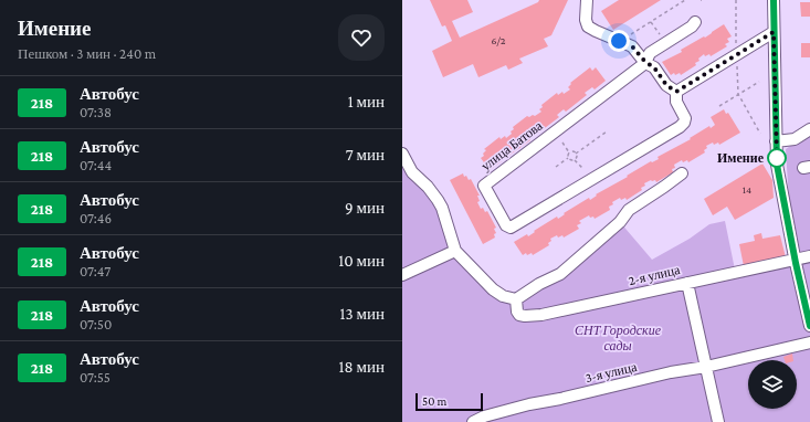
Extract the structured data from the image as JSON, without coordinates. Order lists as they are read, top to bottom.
{
  "streets": {
    "street": ["улица Батова", "2-я улица", "3-я улица"]
  },
  "parks": ["СНТ Городские сады"],
  "places": ["Имение"],
  "lines": ["bus line 218"],
  "house_numbers": ["6/2", "14"],
  "scale_bar": "50 m",
  "page": {
    "heading": ["Имение", "Пешком · 3 мин · 240 m"],
    "list": [
      {
        "mark": "218",
        "name": "Автобус",
        "note": "07:38",
        "value": "1 мин"
      },
      {
        "mark": "218",
        "name": "Автобус",
        "note": "07:44",
        "value": "7 мин"
      },
      {
        "mark": "218",
        "name": "Автобус",
        "note": "07:46",
        "value": "9 мин"
      },
      {
        "mark": "218",
        "name": "Автобус",
        "note": "07:47",
        "value": "10 мин"
      },
      {
        "mark": "218",
        "name": "Автобус",
        "note": "07:50",
        "value": "13 мин"
      },
      {
        "mark": "218",
        "name": "Автобус",
        "note": "07:55",
        "value": "18 мин"
      }
    ],
    "scale": "50 m"
  }
}
